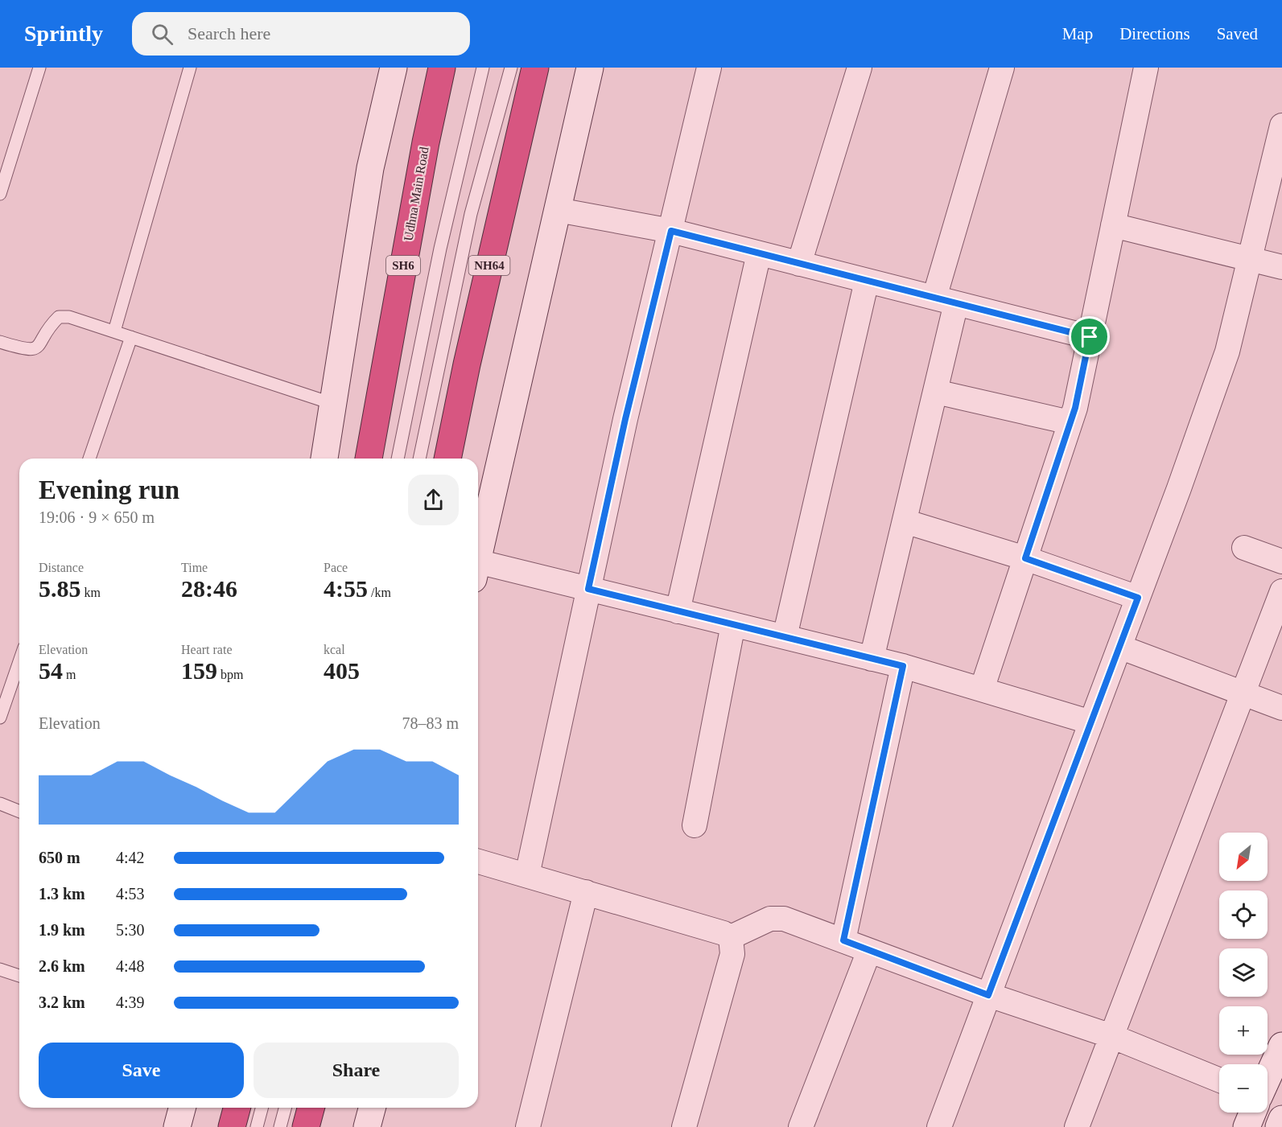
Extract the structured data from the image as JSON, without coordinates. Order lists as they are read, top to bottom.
{
  "streets": {
    "highway": ["Udhna Main Road", "SH6", "NH64"]
  },
  "north": "bottom left",
  "page": {
    "header": "Sprintly",
    "search": "Search here",
    "nav": ["Map", "Directions", "Saved"],
    "heading": ["Evening run", "19:06 · 9 × 650 m"],
    "stats": [
      ["Distance", "5.85 km"],
      ["Time", "28:46"],
      ["Pace", "4:55 /km"],
      ["Elevation", "54 m"],
      ["Heart rate", "159 bpm"],
      ["kcal", "405"]
    ],
    "chart": ["Elevation", "78–83 m"],
    "map_buttons": ["+", "−"],
    "list": [
      {
        "name": "650 m",
        "note": "4:42"
      },
      {
        "name": "1.3 km",
        "note": "4:53"
      },
      {
        "name": "1.9 km",
        "note": "5:30"
      },
      {
        "name": "2.6 km",
        "note": "4:48"
      },
      {
        "name": "3.2 km",
        "note": "4:39"
      }
    ],
    "buttons": ["Save", "Share"]
  }
}
